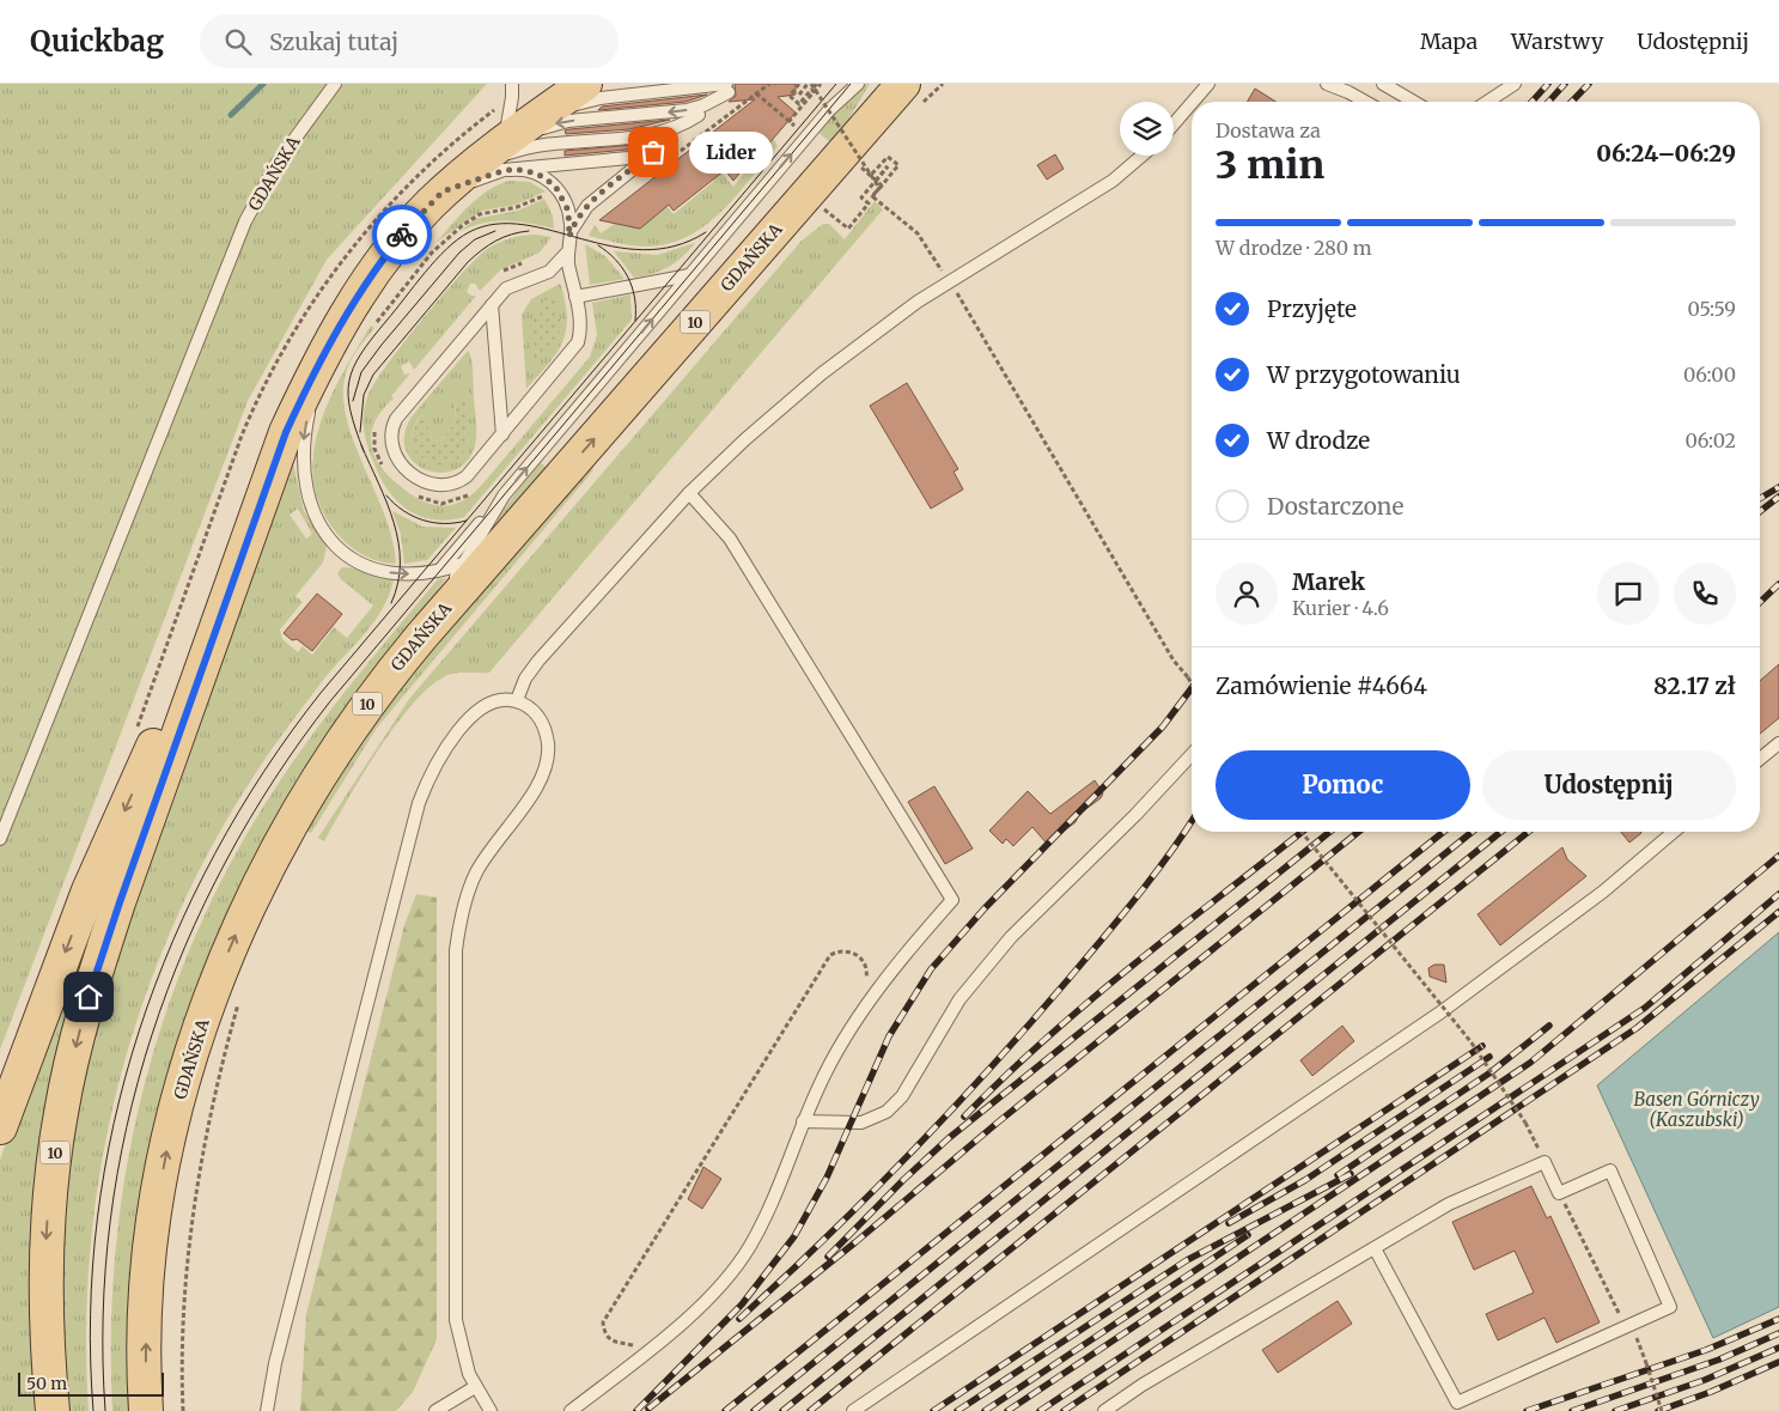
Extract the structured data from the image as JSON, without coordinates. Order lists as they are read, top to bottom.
{
  "streets": {
    "main road": ["GDAŃSKA", "10"]
  },
  "water": ["Basen Górniczy (Kaszubski)"],
  "places": ["Lider"],
  "scale_bar": "50 m",
  "page": {
    "header": "Quickbag",
    "search": "Szukaj tutaj",
    "nav": ["Mapa", "Warstwy", "Udostępnij"],
    "heading": ["3 min", "Dostawa za", "06:24–06:29"],
    "panel": [
      "Marek",
      "Kurier · 4.6",
      "Zamówienie #4664",
      "82.17 zł"
    ],
    "bubble": "Lider",
    "bar": "W drodze · 280 m",
    "list": [
      ["Przyjęte", "05:59"],
      ["W przygotowaniu", "06:00"],
      ["W drodze", "06:02"],
      "Dostarczone"
    ],
    "buttons": ["Pomoc", "Udostępnij"],
    "scale": "50 m"
  }
}
